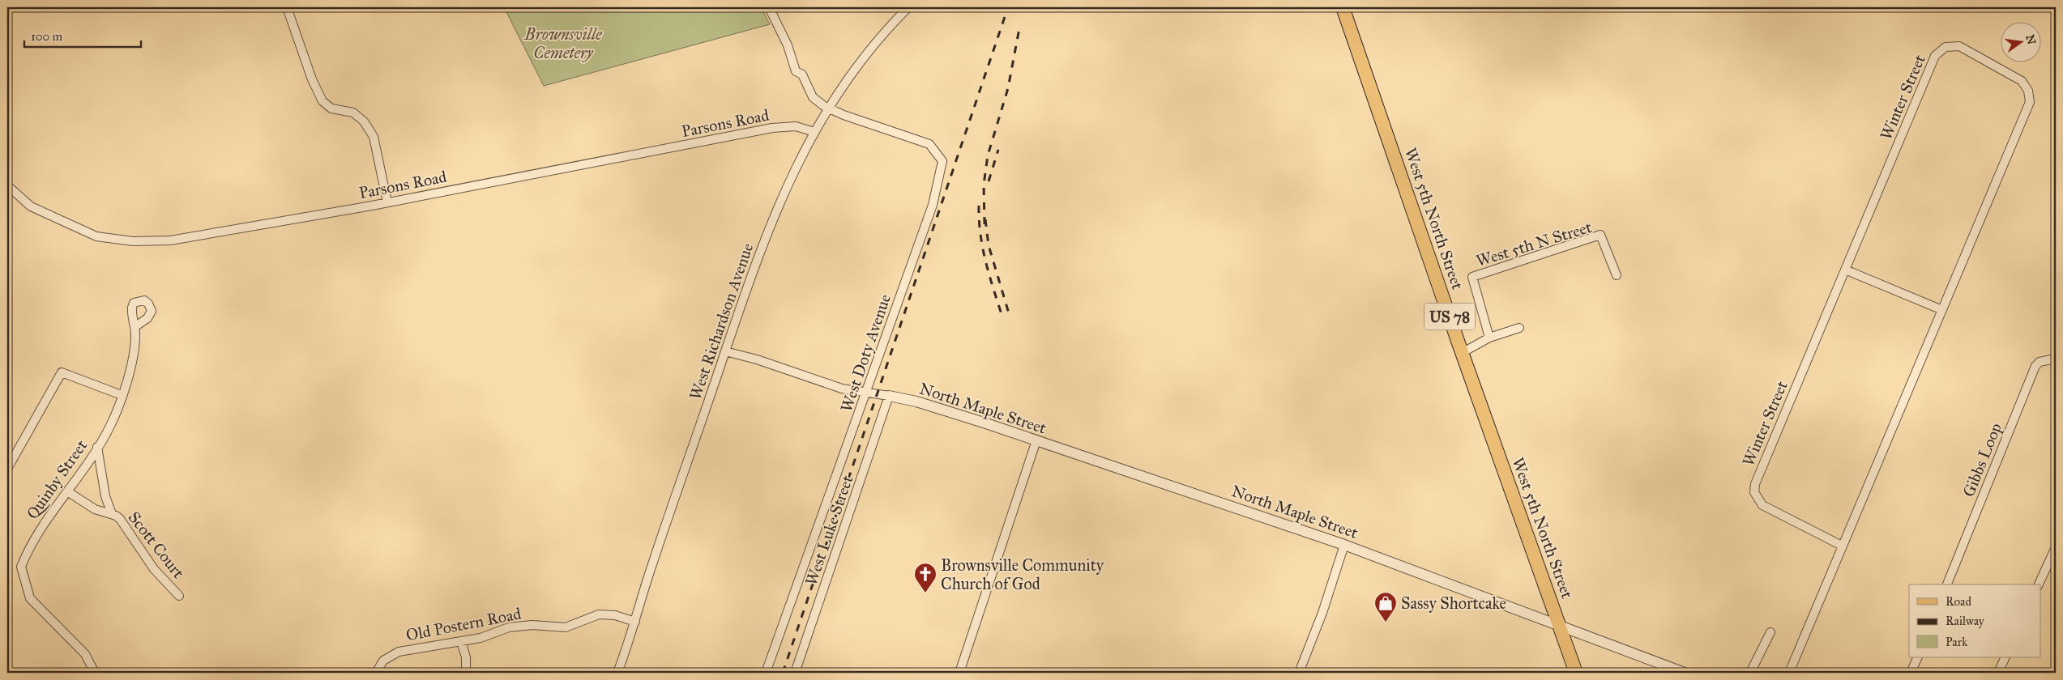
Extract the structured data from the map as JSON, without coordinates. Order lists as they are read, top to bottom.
{
  "streets": {
    "main road": ["West 5th North Street", "US 78"],
    "street": [
      "Winter Street",
      "Parsons Road",
      "West 5th N Street",
      "West Richardson Avenue",
      "West Doty Avenue",
      "North Maple Street",
      "Gibbs Loop",
      "Quinby Street",
      "West Luke Street",
      "Scott Court",
      "Old Postern Road"
    ]
  },
  "crossings": [
    ["Parsons Road", "West Richardson Avenue"],
    ["West 5th North Street", "US 78"],
    ["West 5th North Street", "North Maple Street"],
    ["US 78", "North Maple Street"],
    ["West Richardson Avenue", "West Doty Avenue"],
    ["West Richardson Avenue", "Old Postern Road"],
    ["North Maple Street", "West Luke Street"],
    ["Quinby Street", "Scott Court"]
  ],
  "parks": ["Brownsville Cemetery"],
  "places": {
    "church": ["Brownsville Community Church of God"],
    "shop": ["Sassy Shortcake"]
  },
  "legend": ["Road", "Railway", "Park"],
  "scale_bar": "100 m",
  "north": "right"
}
